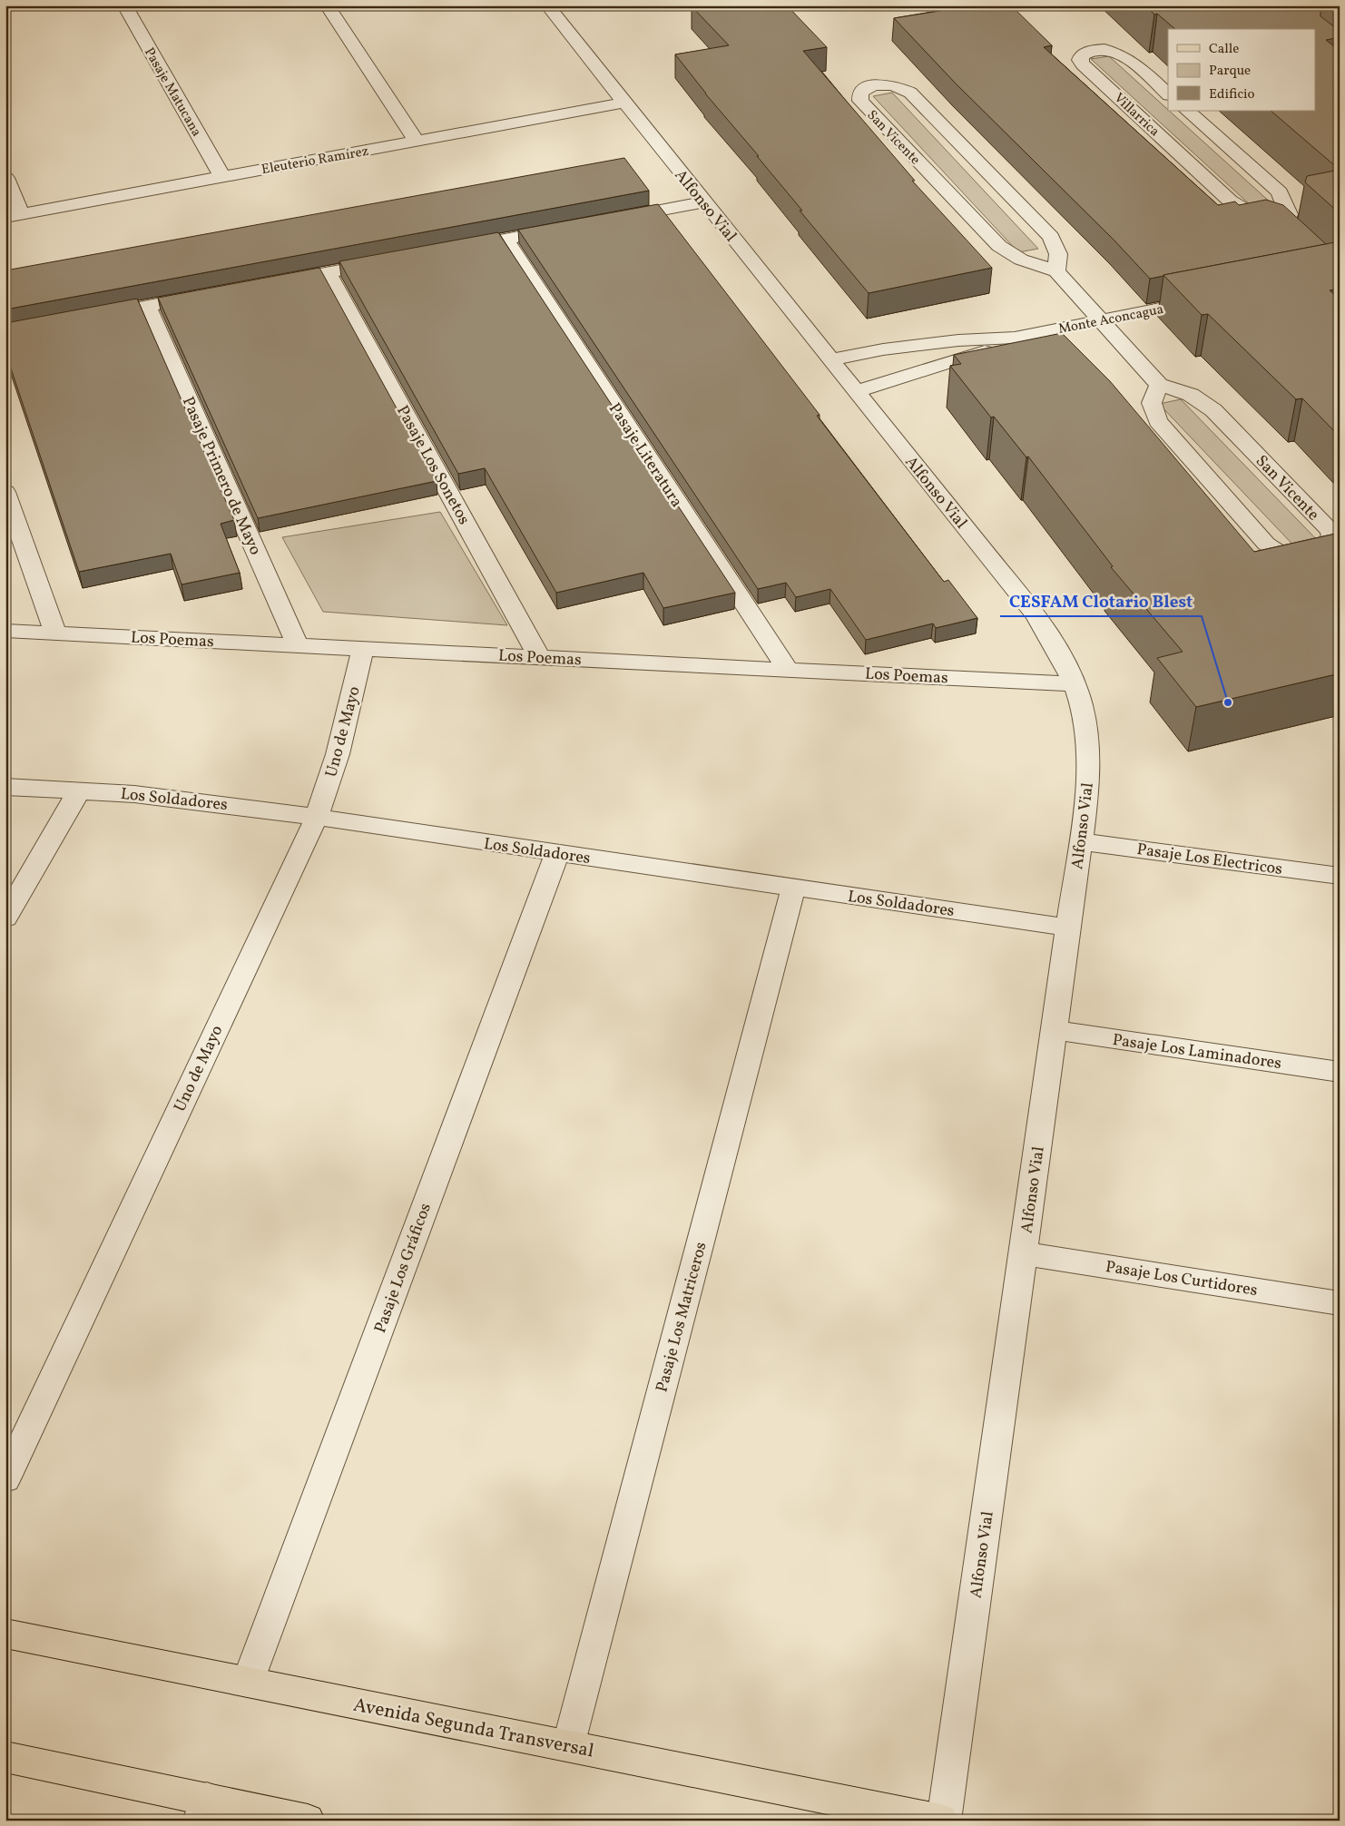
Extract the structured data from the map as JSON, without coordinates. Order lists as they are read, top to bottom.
{
  "streets": {
    "main road": ["Avenida Segunda Transversal"],
    "street": [
      "Pasaje Matucana",
      "Villarrica",
      "San Vicente",
      "Eleuterio Ramírez",
      "Alfonso Vial",
      "Monte Aconcagua",
      "Pasaje Literatura",
      "Pasaje Los Sonetos",
      "Pasaje Primero de Mayo",
      "Los Poemas",
      "Uno de Mayo",
      "Los Soldadores",
      "Pasaje Los Electricos",
      "Pasaje Los Laminadores",
      "Pasaje Los Gráficos",
      "Pasaje Los Curtidores",
      "Pasaje Los Matriceros"
    ]
  },
  "crossings": [
    ["Pasaje Matucana", "Eleuterio Ramírez"],
    ["Eleuterio Ramírez", "Alfonso Vial"],
    ["Alfonso Vial", "Monte Aconcagua"],
    ["Alfonso Vial", "Los Poemas"],
    ["Alfonso Vial", "Los Soldadores"],
    ["Alfonso Vial", "Pasaje Los Electricos"],
    ["Alfonso Vial", "Pasaje Los Laminadores"],
    ["Alfonso Vial", "Pasaje Los Curtidores"],
    ["Alfonso Vial", "Avenida Segunda Transversal"],
    ["Pasaje Literatura", "Los Poemas"],
    ["Pasaje Los Sonetos", "Los Poemas"],
    ["Pasaje Primero de Mayo", "Los Poemas"],
    ["Los Poemas", "Uno de Mayo"],
    ["Uno de Mayo", "Los Soldadores"],
    ["Los Soldadores", "Pasaje Los Gráficos"],
    ["Los Soldadores", "Pasaje Los Matriceros"],
    ["Pasaje Los Gráficos", "Avenida Segunda Transversal"],
    ["Pasaje Los Matriceros", "Avenida Segunda Transversal"]
  ],
  "places": ["CESFAM Clotario Blest"],
  "legend": ["Calle", "Parque", "Edificio"]
}
